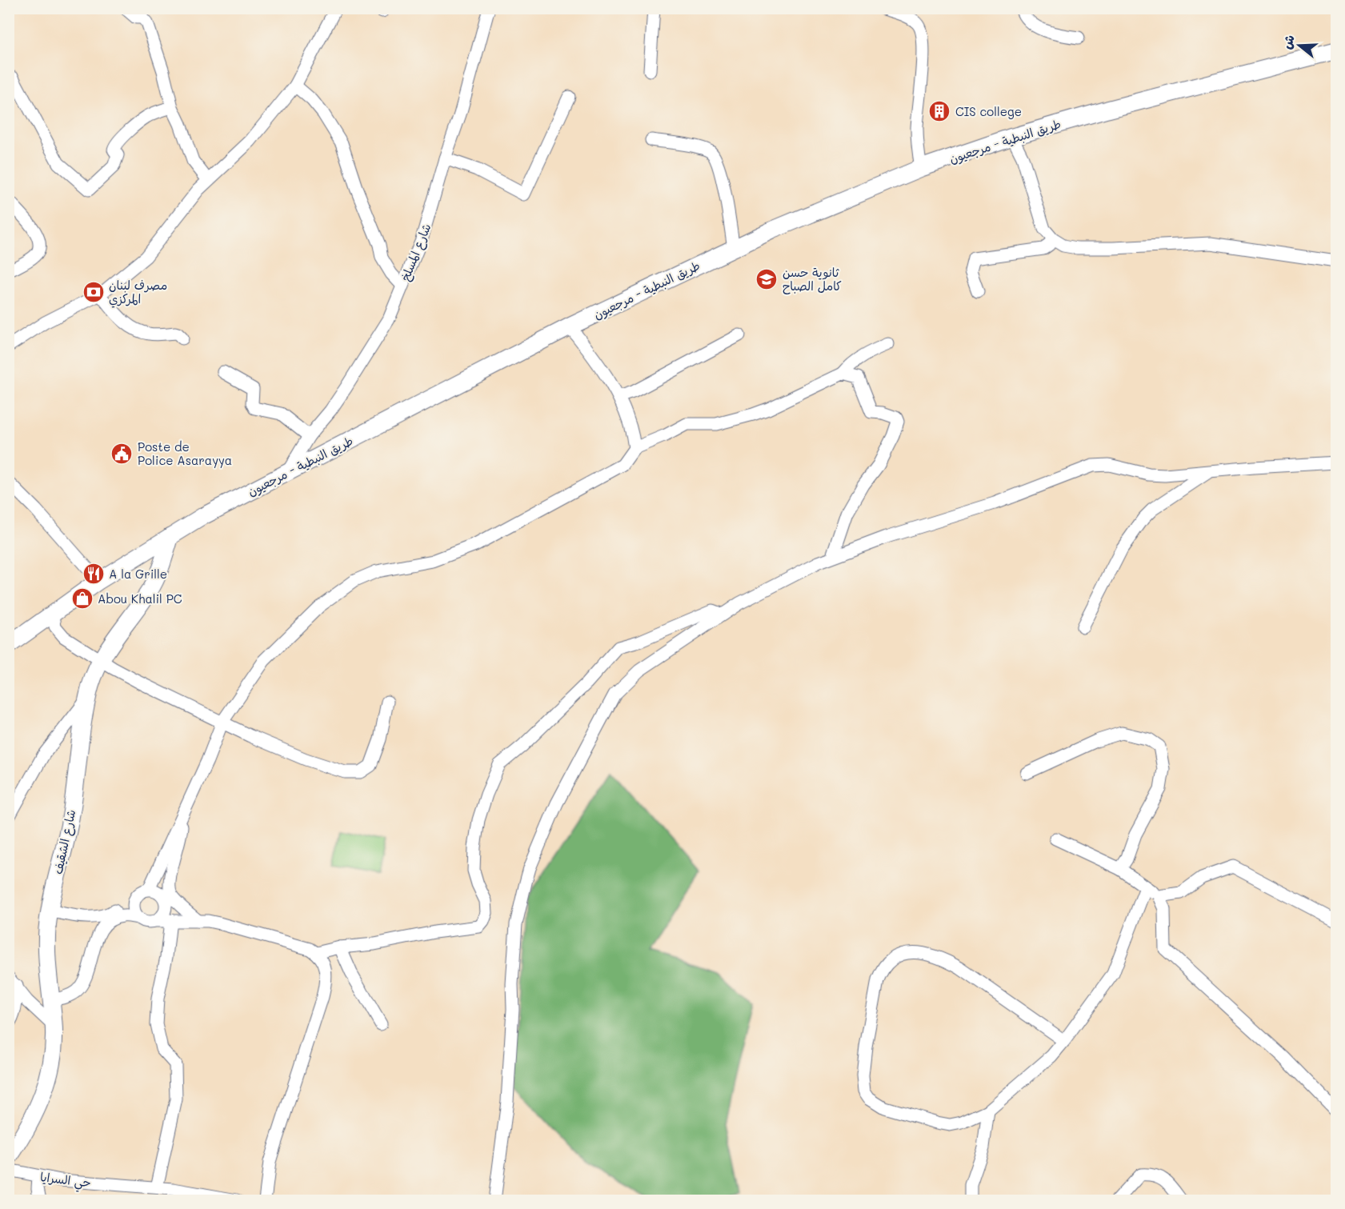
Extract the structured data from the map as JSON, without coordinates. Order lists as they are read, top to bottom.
{
  "streets": {
    "main road": ["طريق النبطية - مرجعيون", "شارع الشقيف"],
    "street": ["شارع المسلخ", "حي السرايا"]
  },
  "crossings": [
    ["طريق النبطية - مرجعيون", "شارع المسلخ"],
    ["طريق النبطية - مرجعيون", "شارع الشقيف"]
  ],
  "places": {
    "building": ["CIS college"],
    "school or university": ["ثانوية حسن كامل الصباح"],
    "bank": ["مصرف لبنان المركزي"],
    "public building": ["Poste de Police Asarayya"],
    "restaurant": ["A la Grille"],
    "shop": ["Abou Khalil PC"]
  },
  "north": "left"
}
